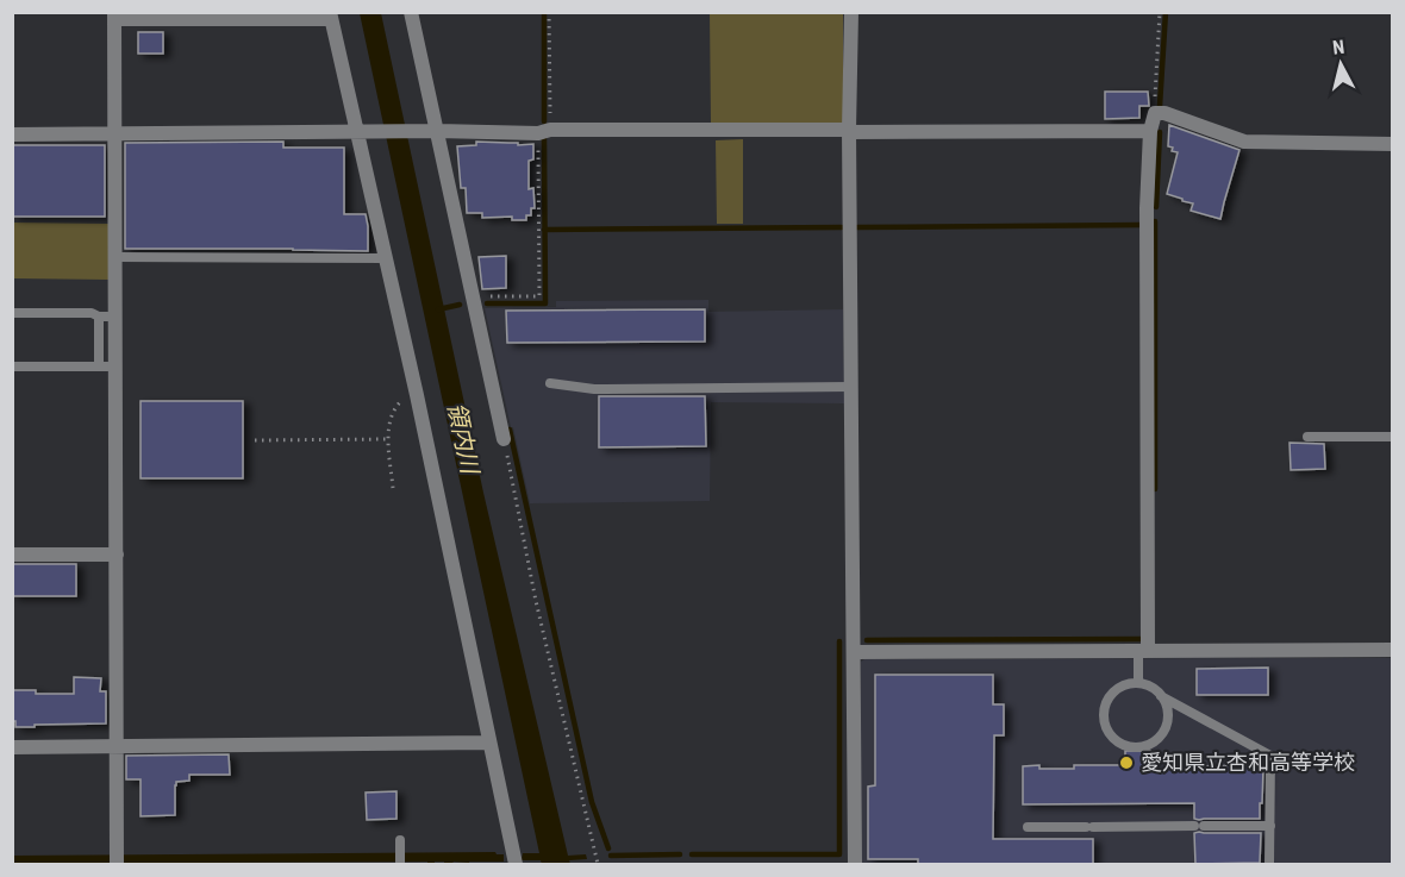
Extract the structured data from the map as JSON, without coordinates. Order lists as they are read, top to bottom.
{
  "water": ["領内川"],
  "places": ["愛知県立杏和高等学校"],
  "north": "top"
}
